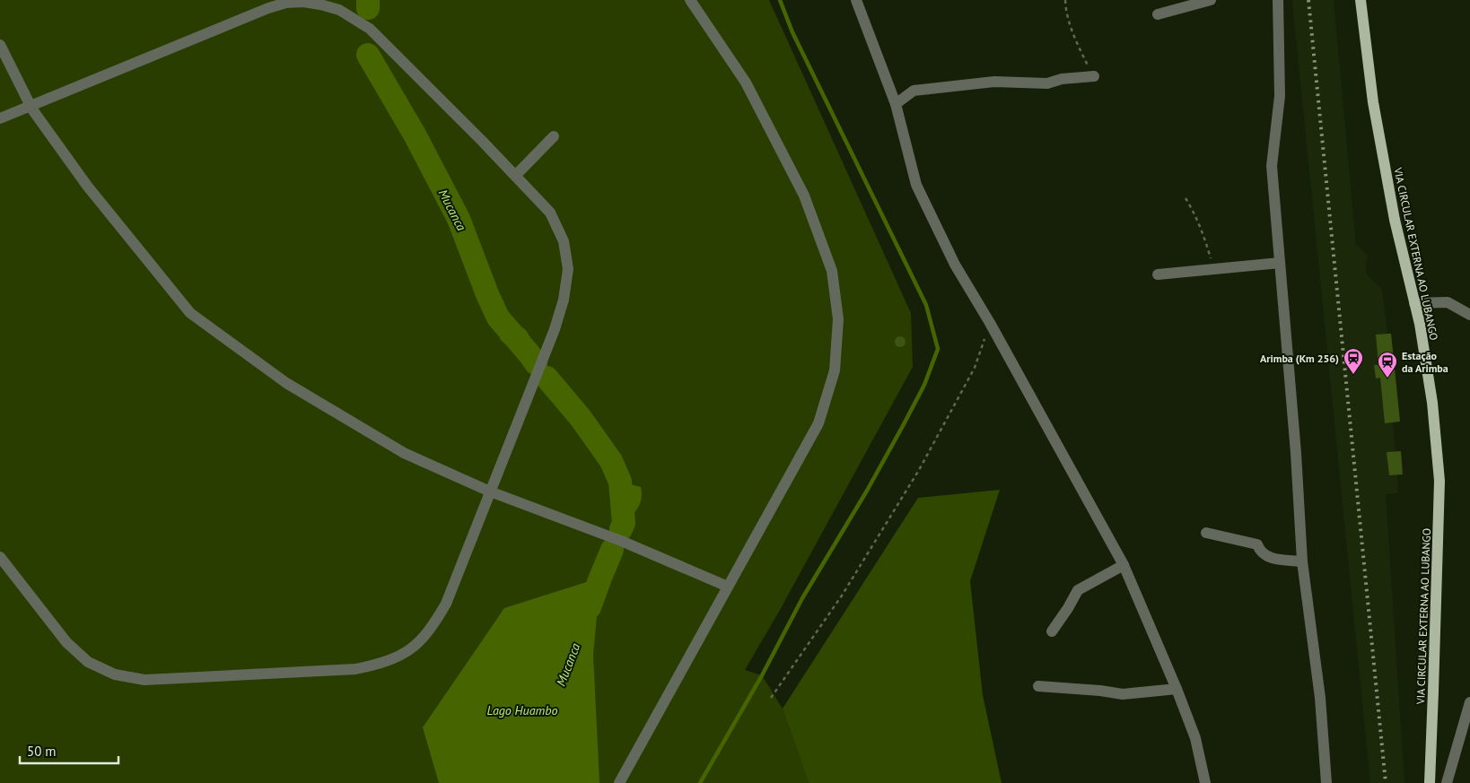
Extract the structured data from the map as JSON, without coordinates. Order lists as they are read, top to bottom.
{
  "streets": {
    "main road": ["VIA CIRCULAR EXTERNA AO LUBANGO"]
  },
  "water": ["Mucanca", "Lago Huambo"],
  "places": {
    "station": ["Arimba (Km 256)", "Estação da Arimba"]
  },
  "scale_bar": "50 m"
}
